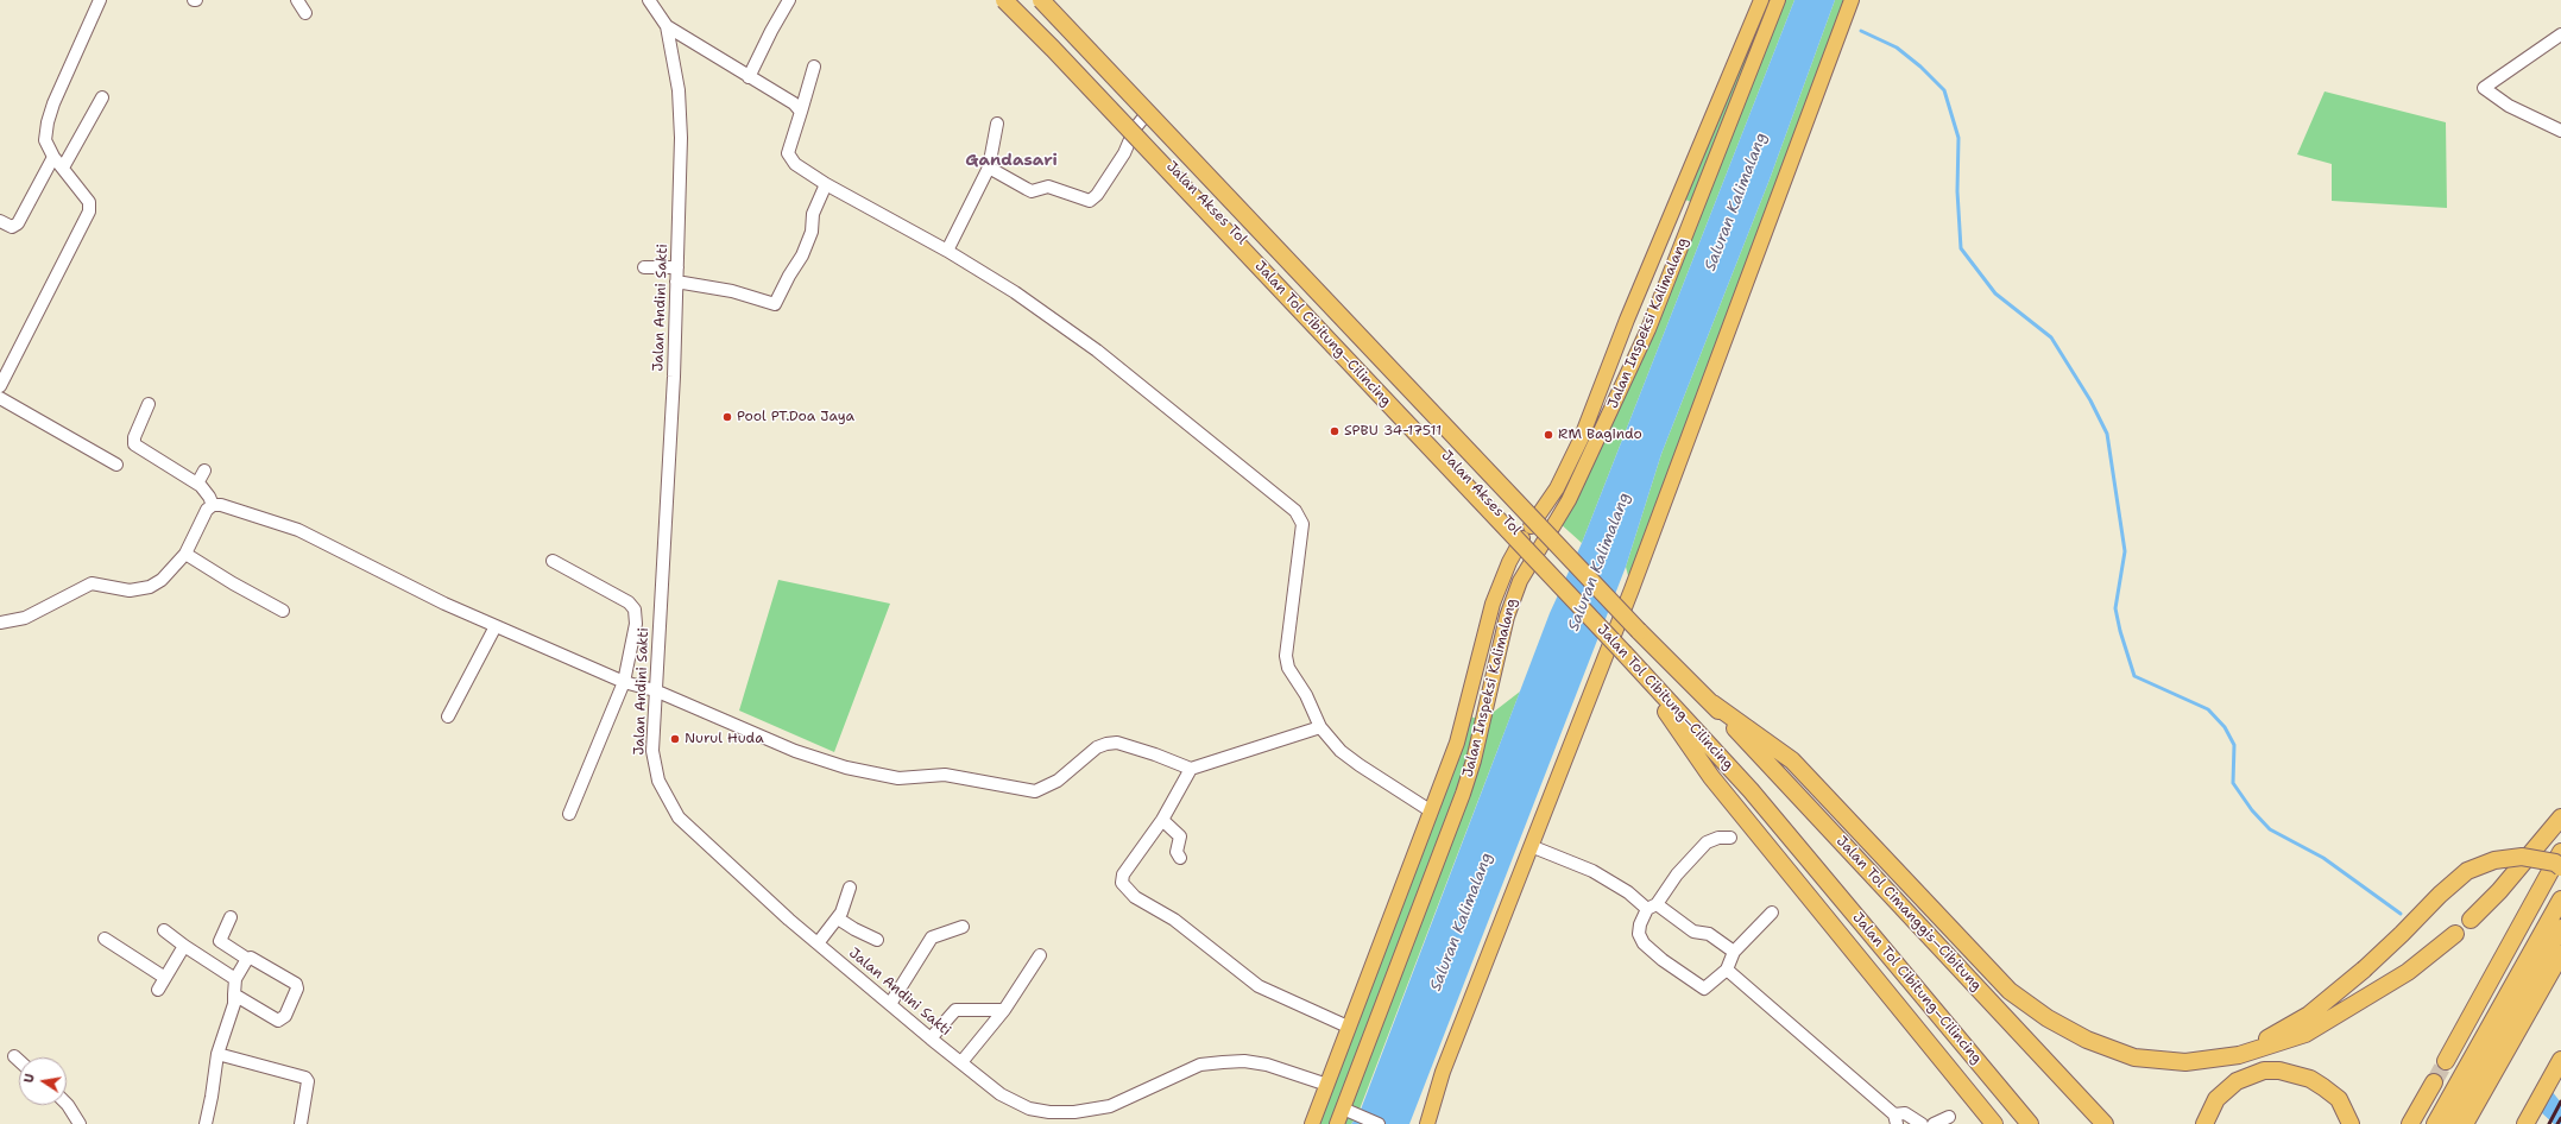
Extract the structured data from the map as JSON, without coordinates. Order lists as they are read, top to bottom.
{
  "streets": {
    "highway": ["Jalan Tol Cibitung–Cilincing", "Jalan Tol Cimanggis–Cibitung"],
    "main road": ["Jalan Akses Tol", "Jalan Inspeksi Kalimalang"],
    "street": ["Jalan Andini Sakti"]
  },
  "crossings": [
    ["Jalan Akses Tol", "Jalan Inspeksi Kalimalang"],
    ["Jalan Andini Sakti", "Jalan Inspeksi Kalimalang"],
    ["Jalan Tol Cibitung–Cilincing", "Jalan Tol Cimanggis–Cibitung"]
  ],
  "districts": ["Gandasari"],
  "water": ["Saluran Kalimalang"],
  "places": [
    "Pool PT.Doa Jaya",
    "SPBU 34-17511",
    "RM Bagindo",
    "Nurul Huda"
  ],
  "north": "left"
}
